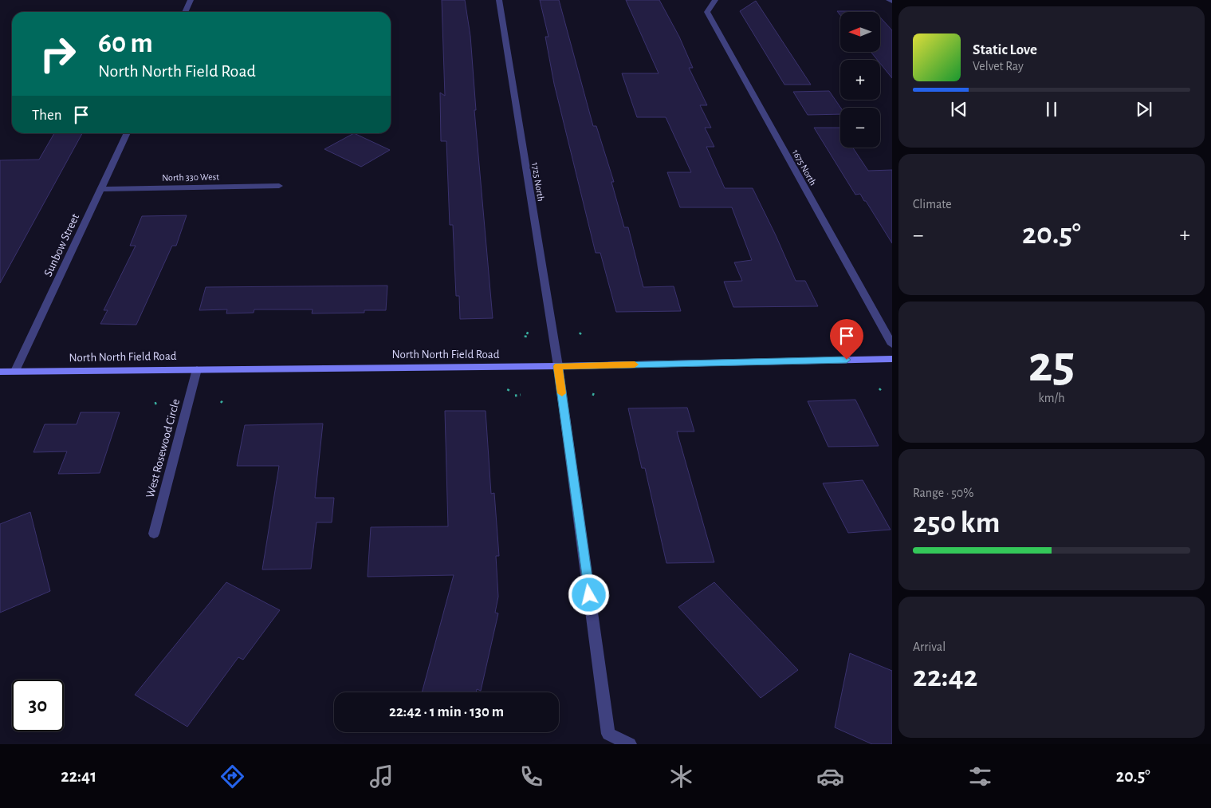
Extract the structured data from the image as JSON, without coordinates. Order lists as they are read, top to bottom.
{
  "streets": {
    "street": [
      "1675 North",
      "North 330 West",
      "1725 North",
      "Sunbow Street",
      "North North Field Road",
      "West Rosewood Circle"
    ]
  },
  "crossings": [
    ["North 330 West", "Sunbow Street"],
    ["1725 North", "North North Field Road"],
    ["Sunbow Street", "North North Field Road"],
    ["North North Field Road", "West Rosewood Circle"]
  ],
  "north": "left",
  "page": {
    "map_buttons": ["+", "−"],
    "turn": ["60 m", "North North Field Road"],
    "song": ["Static Love", "Velvet Ray"],
    "then": "Then",
    "tile": [
      "Climate",
      ["25", "km/h"],
      ["Range · 50%", "250 km"],
      ["Arrival", "22:42"]
    ],
    "heat": ["−", "20.5°", "+"],
    "limit": "30",
    "trip": "22:42 · 1 min · 130 m",
    "tabs": ["22:41", "20.5°"]
  }
}
